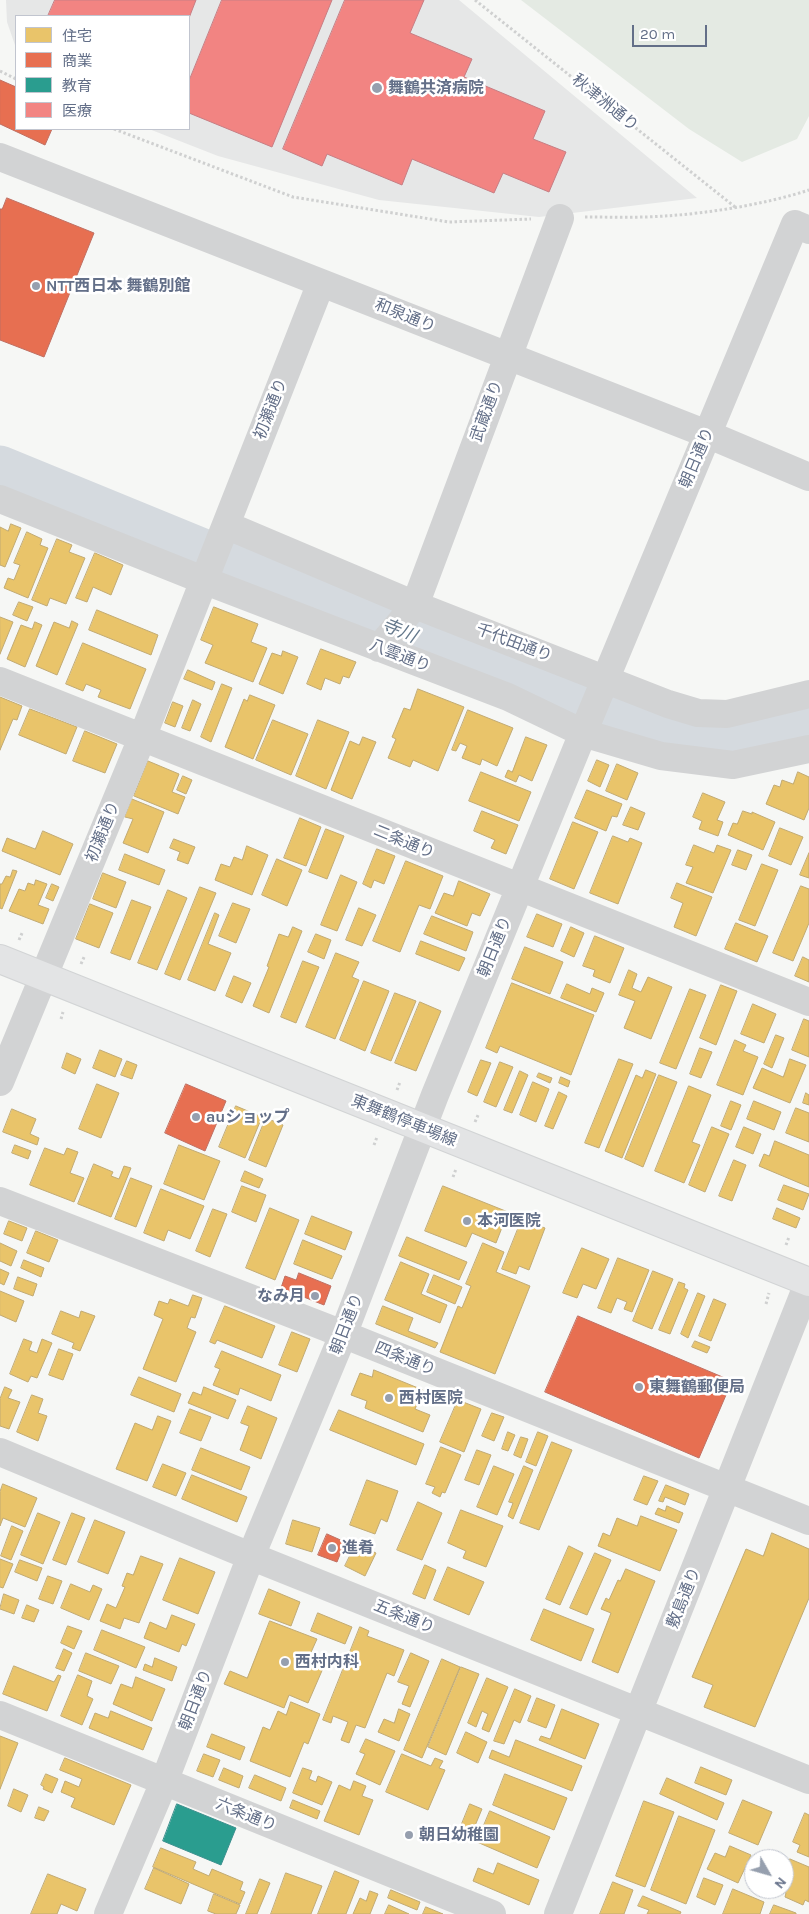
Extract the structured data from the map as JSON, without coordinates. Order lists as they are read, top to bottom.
{
  "streets": {
    "main road": ["東舞鶴停車場線"],
    "street": [
      "和泉通り",
      "初瀬通り",
      "武蔵通り",
      "朝日通り",
      "千代田通り",
      "八雲通り",
      "二条通り",
      "四条通り",
      "敷島通り",
      "五条通り",
      "六条通り"
    ],
    "path": ["秋津洲通り"]
  },
  "crossings": [
    ["和泉通り", "初瀬通り"],
    ["和泉通り", "武蔵通り"],
    ["和泉通り", "朝日通り"],
    ["初瀬通り", "千代田通り"],
    ["初瀬通り", "八雲通り"],
    ["初瀬通り", "二条通り"],
    ["初瀬通り", "東舞鶴停車場線"],
    ["武蔵通り", "千代田通り"],
    ["朝日通り", "千代田通り"],
    ["朝日通り", "八雲通り"],
    ["朝日通り", "二条通り"],
    ["朝日通り", "東舞鶴停車場線"],
    ["朝日通り", "四条通り"],
    ["朝日通り", "五条通り"],
    ["朝日通り", "六条通り"],
    ["東舞鶴停車場線", "敷島通り"],
    ["四条通り", "敷島通り"],
    ["敷島通り", "五条通り"]
  ],
  "water": ["寺川"],
  "places": [
    "舞鶴共済病院",
    "NTT西日本 舞鶴別館",
    "auショップ",
    "本河医院",
    "なみ月",
    "東舞鶴郵便局",
    "西村医院",
    "進肴",
    "西村内科",
    "朝日幼稚園"
  ],
  "legend": [
    "住宅",
    "商業",
    "教育",
    "医療"
  ],
  "scale_bar": "20 m",
  "north": "bottom right"
}
